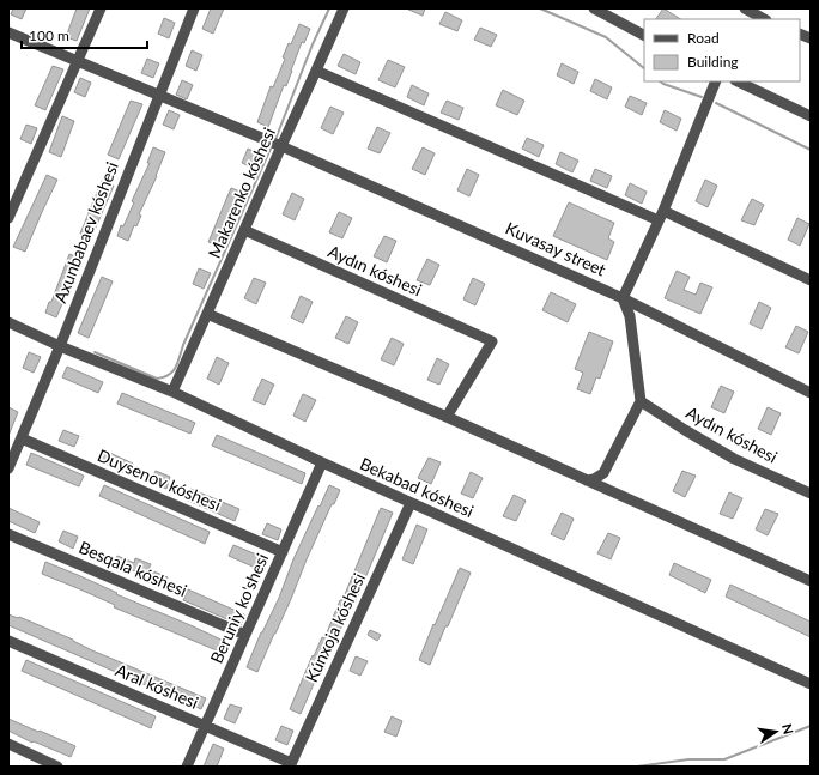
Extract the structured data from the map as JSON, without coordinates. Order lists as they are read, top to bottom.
{
  "streets": {
    "street": [
      "Makarenko kóshesi",
      "Axunbabaev kóshesi",
      "Kuvasay street",
      "Aydın kóshesi",
      "Duysenov kóshesi",
      "Bekabad kóshesi",
      "Besqala kóshesi",
      "Beruniy ko'shesi",
      "Kúnxoja kóshesi",
      "Aral kóshesi"
    ]
  },
  "crossings": [
    ["Makarenko kóshesi", "Kuvasay street"],
    ["Makarenko kóshesi", "Aydın kóshesi"],
    ["Makarenko kóshesi", "Bekabad kóshesi"],
    ["Axunbabaev kóshesi", "Kuvasay street"],
    ["Axunbabaev kóshesi", "Duysenov kóshesi"],
    ["Axunbabaev kóshesi", "Bekabad kóshesi"],
    ["Duysenov kóshesi", "Beruniy ko'shesi"],
    ["Bekabad kóshesi", "Beruniy ko'shesi"],
    ["Bekabad kóshesi", "Kúnxoja kóshesi"],
    ["Besqala kóshesi", "Beruniy ko'shesi"],
    ["Beruniy ko'shesi", "Aral kóshesi"],
    ["Kúnxoja kóshesi", "Aral kóshesi"]
  ],
  "legend": ["Road", "Building"],
  "scale_bar": "100 m",
  "north": "right"
}
